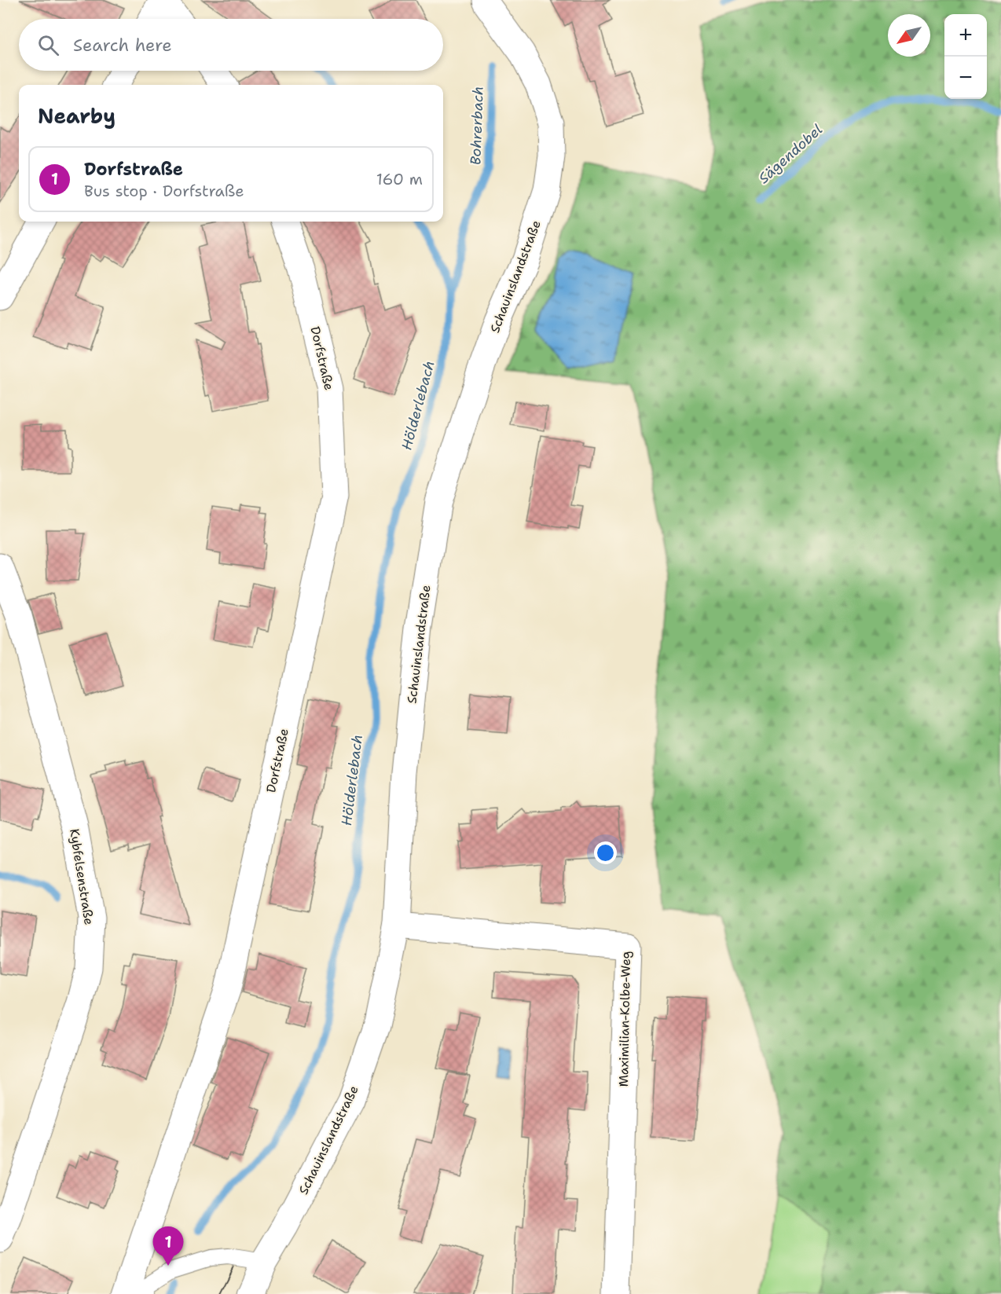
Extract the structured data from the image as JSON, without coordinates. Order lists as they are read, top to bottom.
{
  "streets": {
    "street": [
      "Schauinslandstraße",
      "Dorfstraße",
      "Kybfelsenstraße",
      "Maximilian-Kolbe-Weg"
    ]
  },
  "crossings": [
    ["Schauinslandstraße", "Maximilian-Kolbe-Weg"]
  ],
  "water": ["Bohrerbach", "Sägendobel", "Hölderlebach"],
  "north": "bottom left",
  "page": {
    "map_buttons": ["+", "−"],
    "search": "Search here",
    "heading": "Nearby",
    "list": [
      {
        "mark": "1",
        "name": "Dorfstraße",
        "note": "Bus stop · Dorfstraße",
        "value": "160 m"
      }
    ],
    "pins": "1"
  }
}
